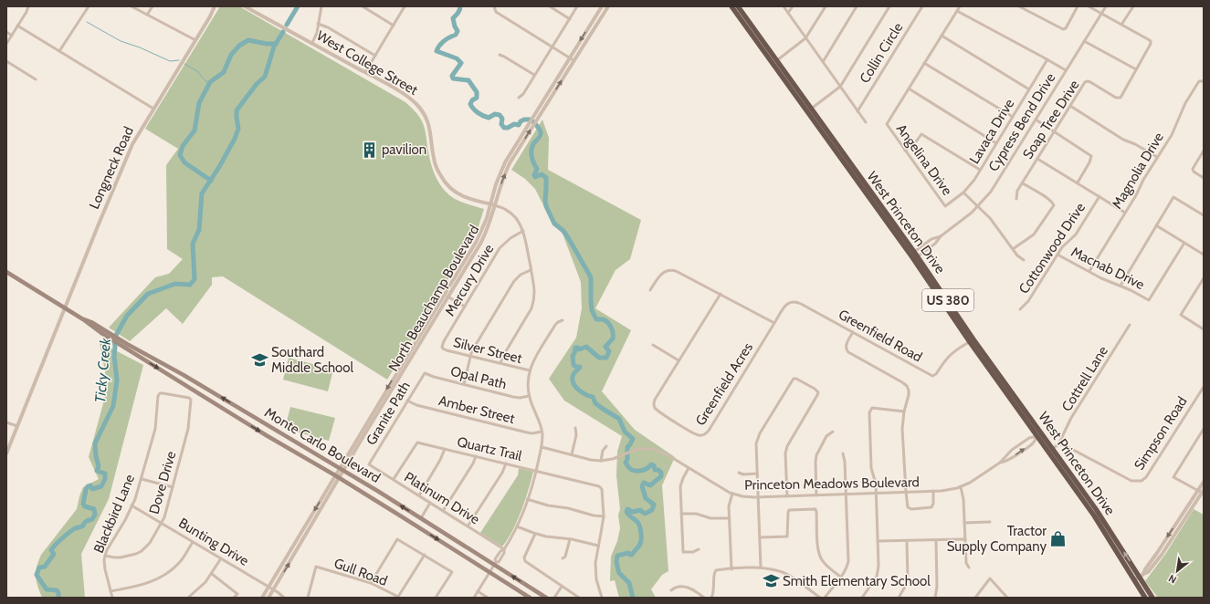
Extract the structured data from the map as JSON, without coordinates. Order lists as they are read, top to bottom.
{
  "streets": {
    "highway": ["West Princeton Drive", "US 380"],
    "main road": ["Monte Carlo Boulevard"],
    "street": [
      "Collin Circle",
      "West College Street",
      "Soap Tree Drive",
      "Cypress Bend Drive",
      "Lavaca Drive",
      "Angelina Drive",
      "Longneck Road",
      "Magnolia Drive",
      "Cottonwood Drive",
      "Macnab Drive",
      "Mercury Drive",
      "North Beauchamp Boulevard",
      "Greenfield Road",
      "Silver Street",
      "Opal Path",
      "Cottrell Lane",
      "Greenfield Acres",
      "Amber Street",
      "Granite Path",
      "Simpson Road",
      "Quartz Trail",
      "Dove Drive",
      "Princeton Meadows Boulevard",
      "Platinum Drive",
      "Blackbird Lane",
      "Bunting Drive",
      "Gull Road"
    ]
  },
  "crossings": [
    ["West College Street", "North Beauchamp Boulevard"],
    ["Cypress Bend Drive", "West Princeton Drive"],
    ["Lavaca Drive", "Angelina Drive"],
    ["Longneck Road", "Monte Carlo Boulevard"],
    ["Magnolia Drive", "Macnab Drive"],
    ["West Princeton Drive", "Greenfield Road"],
    ["West Princeton Drive", "Princeton Meadows Boulevard"],
    ["Cottonwood Drive", "Macnab Drive"],
    ["Mercury Drive", "Silver Street"],
    ["North Beauchamp Boulevard", "Monte Carlo Boulevard"],
    ["North Beauchamp Boulevard", "Bunting Drive"],
    ["Greenfield Road", "Greenfield Acres"],
    ["Opal Path", "Granite Path"],
    ["Cottrell Lane", "Simpson Road"],
    ["Amber Street", "Granite Path"],
    ["Granite Path", "Platinum Drive"],
    ["Quartz Trail", "Platinum Drive"],
    ["Dove Drive", "Blackbird Lane"],
    ["Dove Drive", "Bunting Drive"],
    ["Blackbird Lane", "Bunting Drive"]
  ],
  "water": ["Ticky Creek"],
  "places": {
    "building": ["pavilion"],
    "school or university": ["Southard Middle School", "Smith Elementary School"],
    "shop": ["Tractor Supply Company"]
  },
  "north": "bottom left"
}
